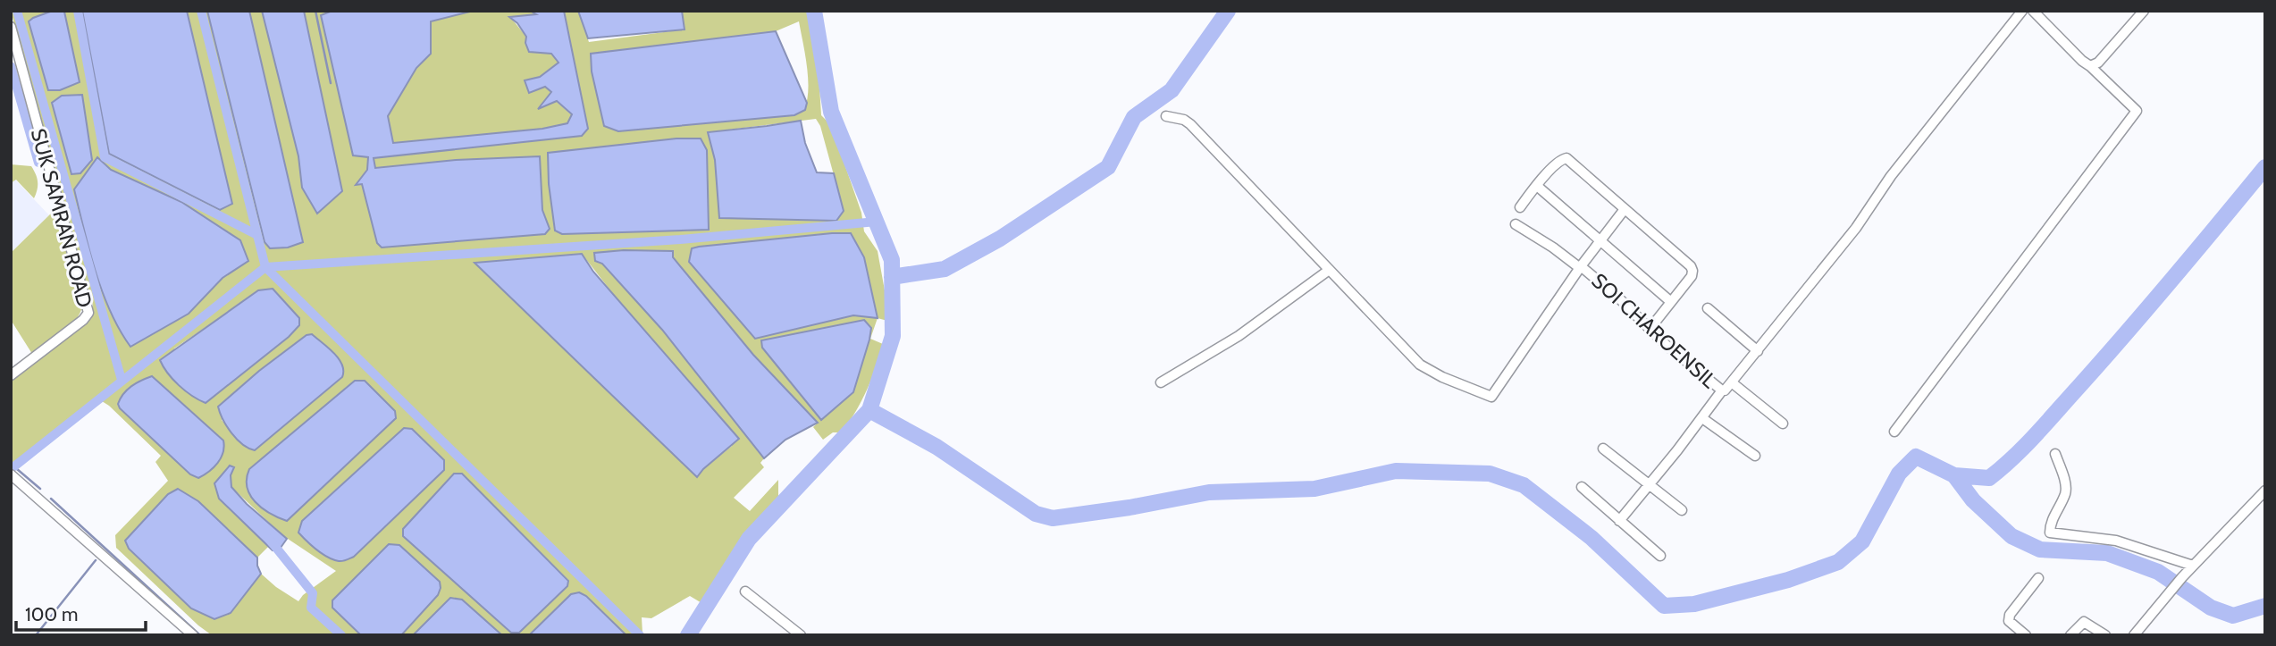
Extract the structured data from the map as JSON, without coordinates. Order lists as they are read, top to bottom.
{
  "streets": {
    "street": ["SUK SAMRAN ROAD", "SOI CHAROENSIL"]
  },
  "scale_bar": "100 m"
}
